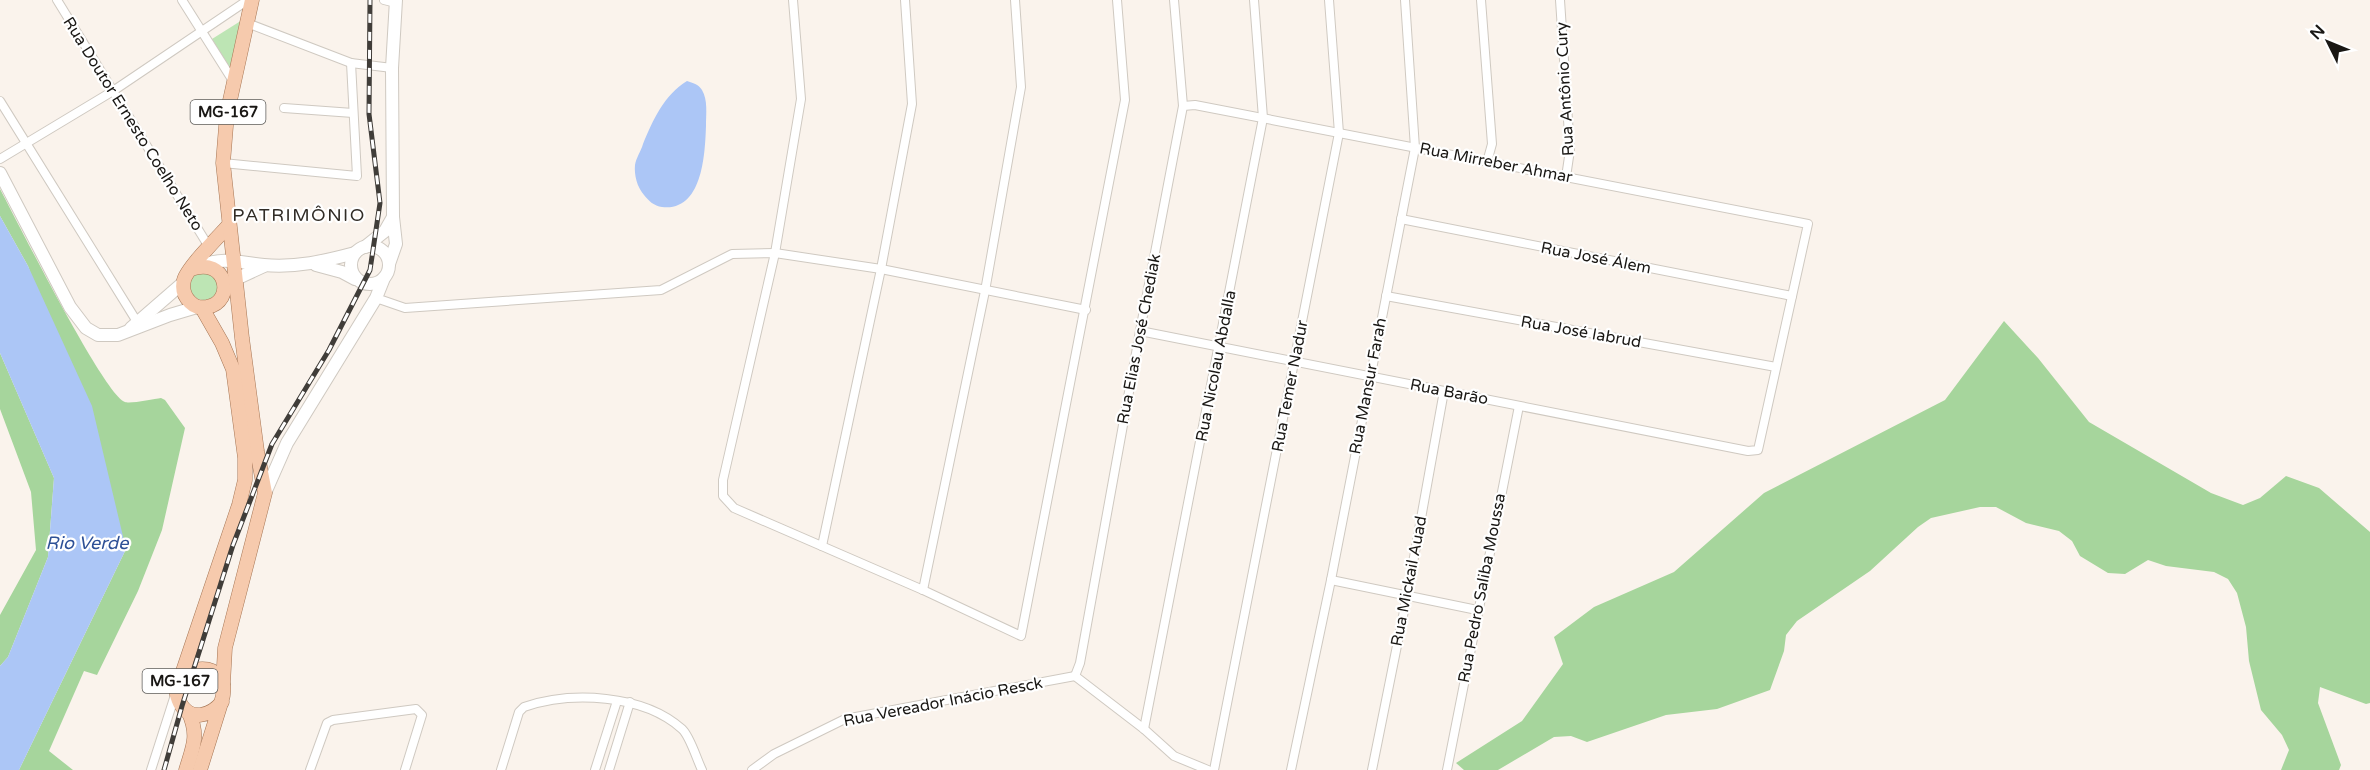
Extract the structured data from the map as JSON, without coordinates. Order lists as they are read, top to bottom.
{
  "streets": {
    "main road": ["MG-167"],
    "street": [
      "Rua Antônio Cury",
      "Rua Doutor Ernesto Coelho Neto",
      "Rua Mirreber Ahmar",
      "Rua José Álem",
      "Rua José Iabrud",
      "Rua Elias José Chediak",
      "Rua Nicolau Abdalla",
      "Rua Temer Nadur",
      "Rua Mansur Farah",
      "Rua Barão",
      "Rua Mickail Auad",
      "Rua Pedro Saliba Moussa",
      "Rua Vereador Inácio Resck"
    ]
  },
  "crossings": [
    ["Rua Antônio Cury", "Rua Mirreber Ahmar"],
    ["Rua Mirreber Ahmar", "Rua José Álem"],
    ["Rua Mirreber Ahmar", "Rua Elias José Chediak"],
    ["Rua Mirreber Ahmar", "Rua Nicolau Abdalla"],
    ["Rua Mirreber Ahmar", "Rua Temer Nadur"],
    ["Rua Mirreber Ahmar", "Rua Mansur Farah"],
    ["Rua José Álem", "Rua Mansur Farah"],
    ["Rua José Iabrud", "Rua Mansur Farah"],
    ["Rua José Iabrud", "Rua Barão"],
    ["Rua Elias José Chediak", "Rua Barão"],
    ["Rua Elias José Chediak", "Rua Vereador Inácio Resck"],
    ["Rua Nicolau Abdalla", "Rua Barão"],
    ["Rua Temer Nadur", "Rua Barão"],
    ["Rua Mansur Farah", "Rua Barão"],
    ["Rua Barão", "Rua Mickail Auad"],
    ["Rua Barão", "Rua Pedro Saliba Moussa"]
  ],
  "districts": ["PATRIMÔNIO"],
  "water": ["Rio Verde"],
  "north": "top left"
}
